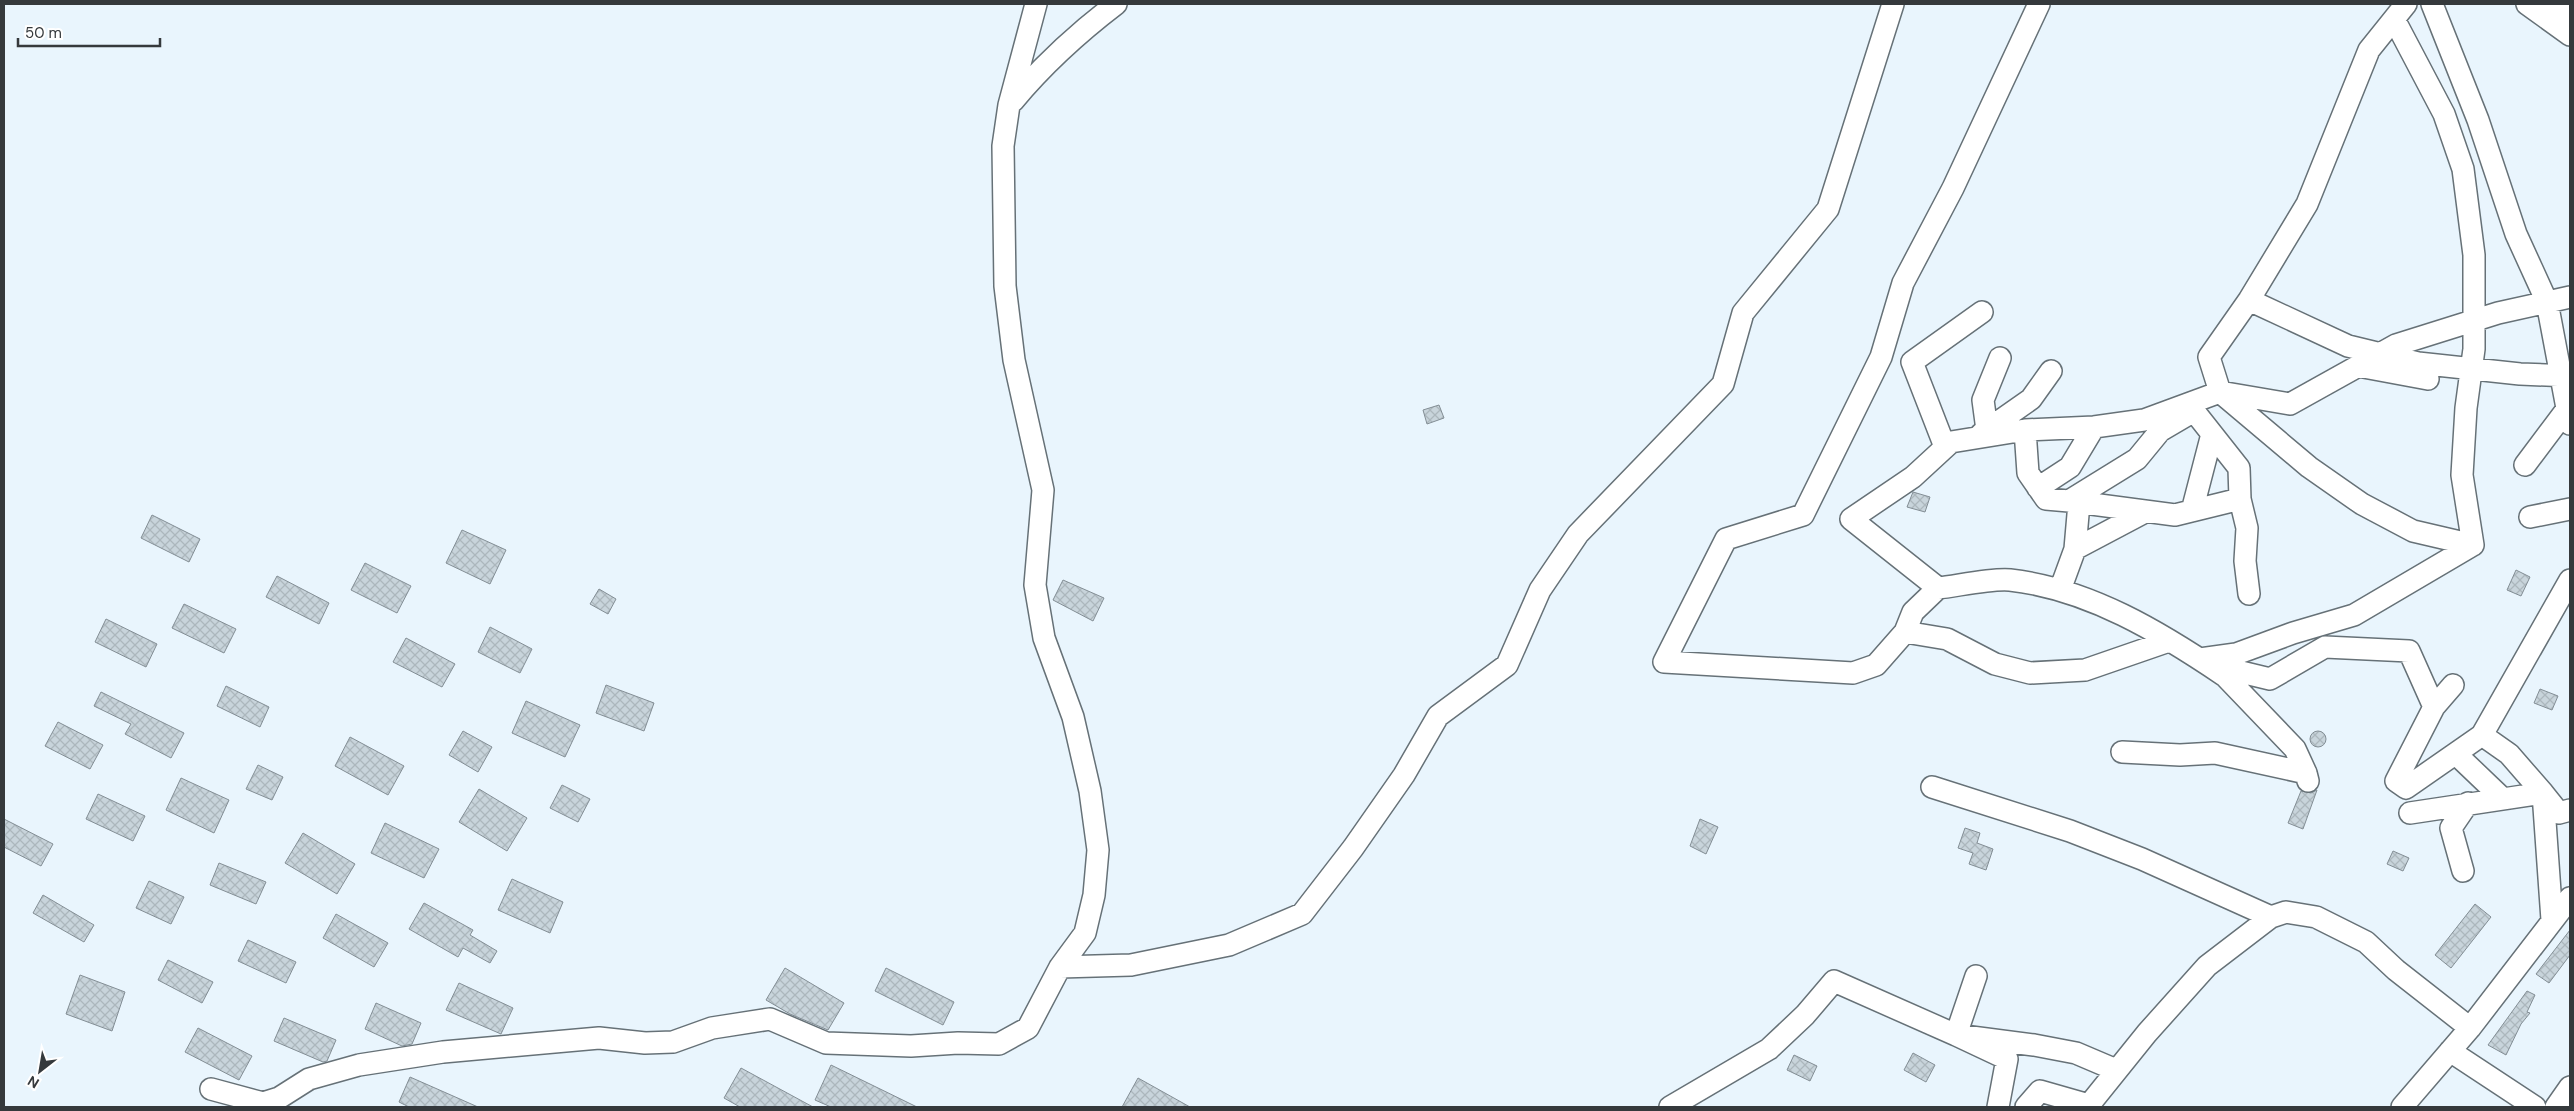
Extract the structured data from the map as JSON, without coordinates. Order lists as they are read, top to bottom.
{
  "scale_bar": "50 m",
  "north": "bottom left"
}
